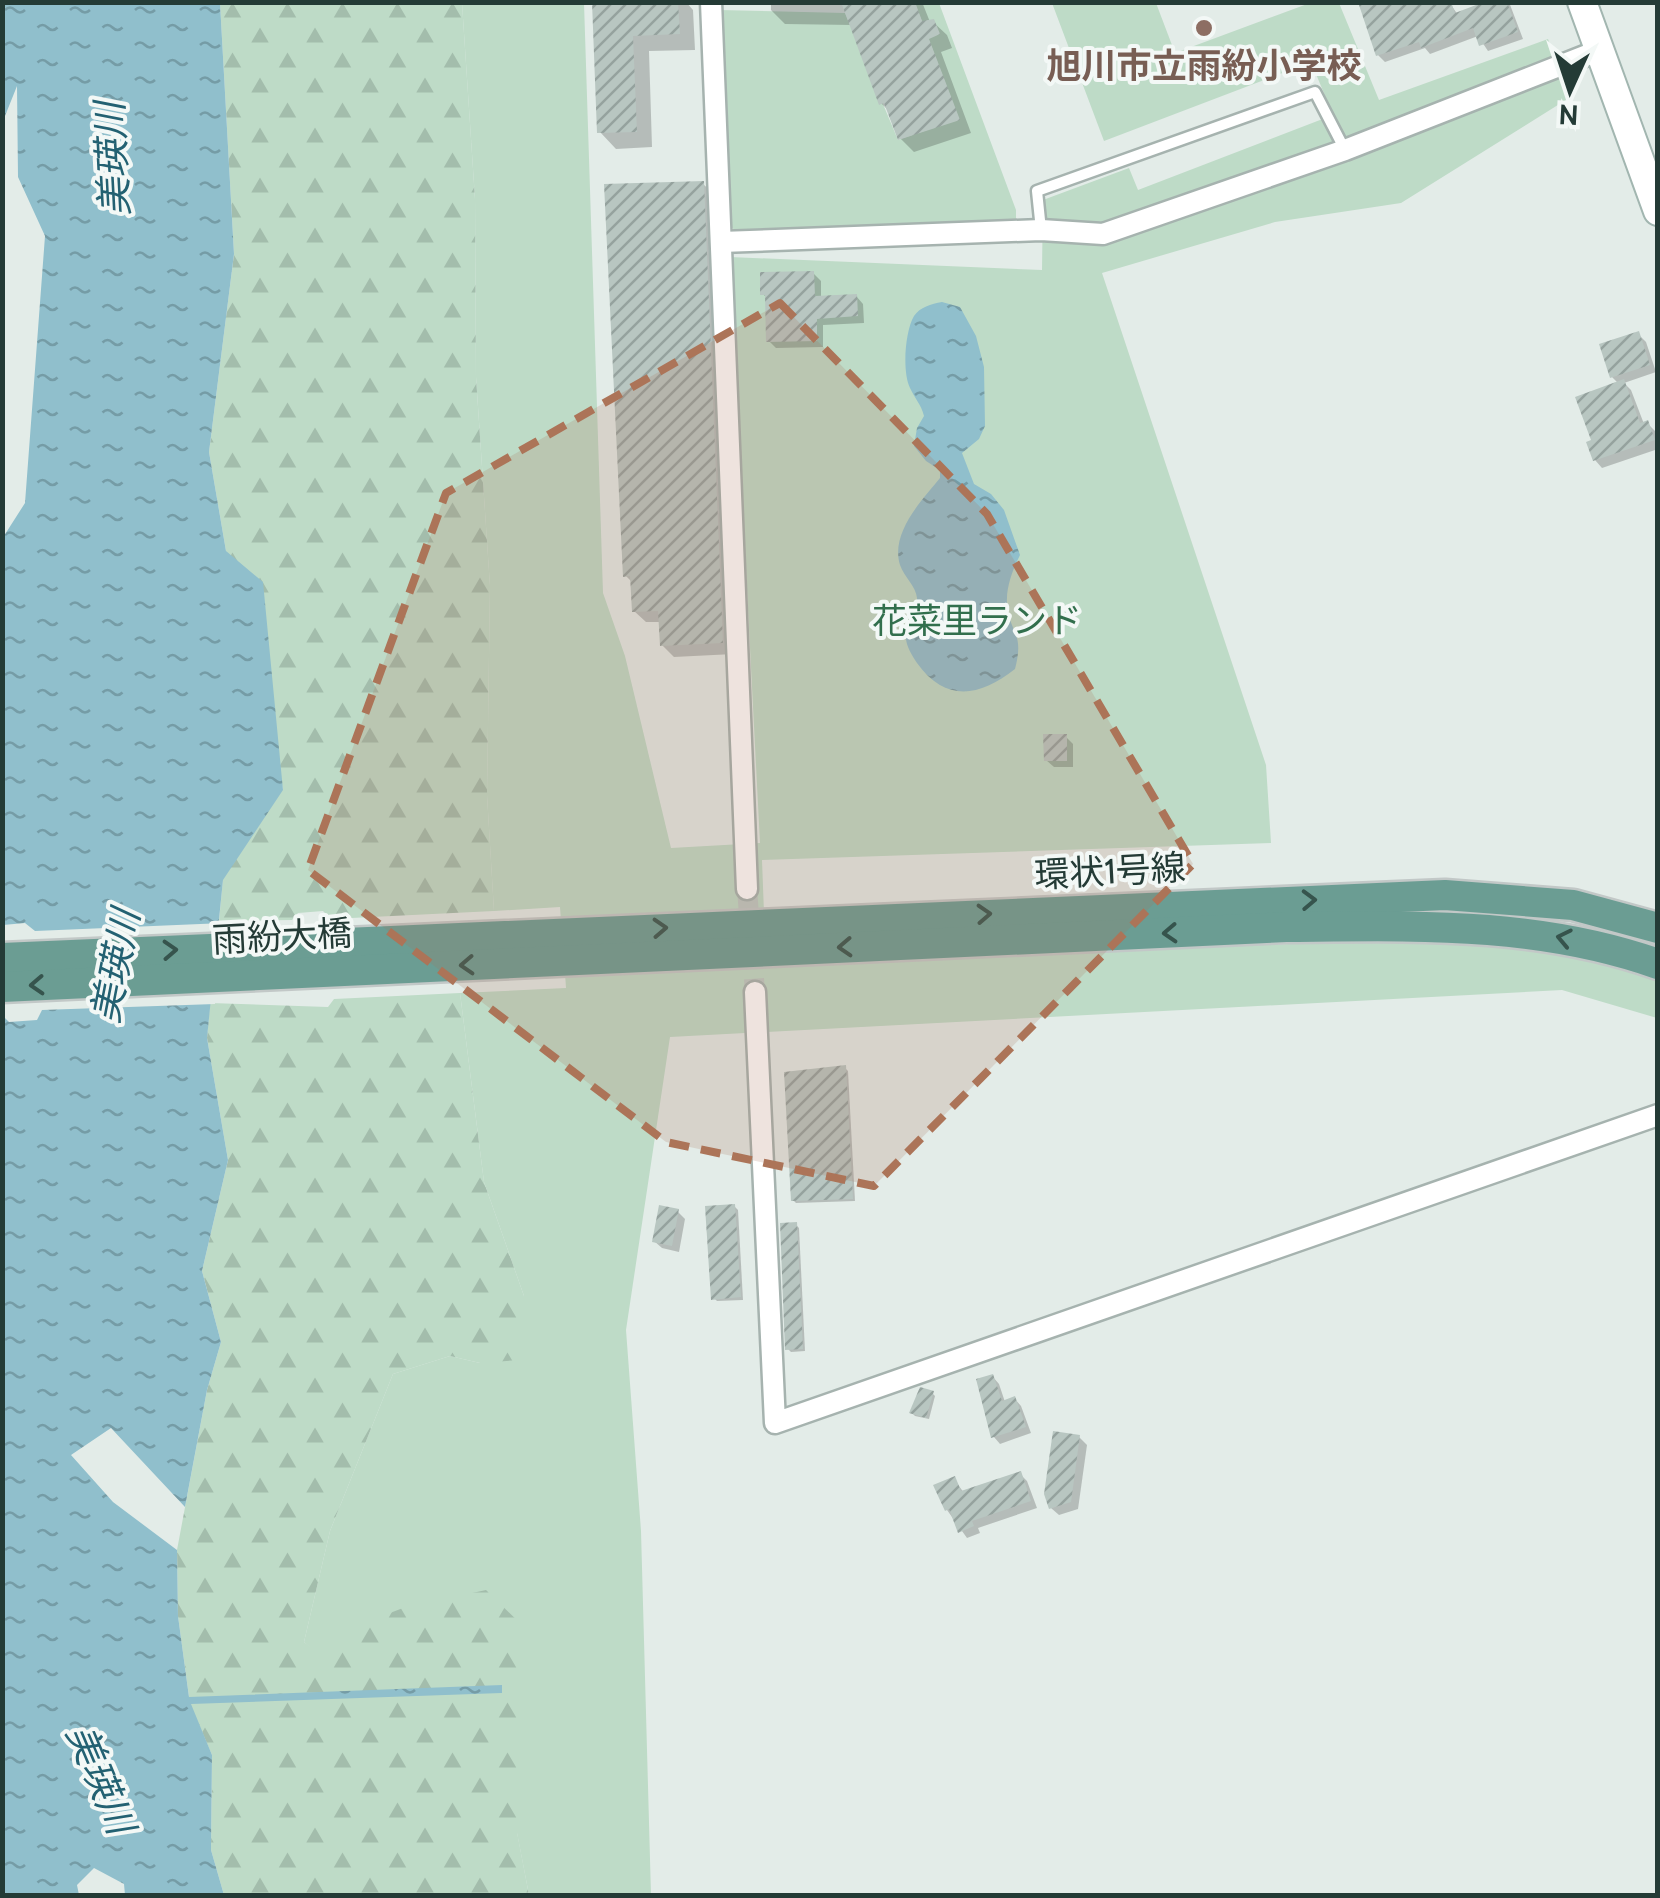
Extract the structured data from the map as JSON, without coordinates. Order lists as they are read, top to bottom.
{
  "streets": {
    "main road": ["環状1号線", "雨紛大橋"]
  },
  "crossings": [
    ["環状1号線", "雨紛大橋"]
  ],
  "water": ["美瑛川"],
  "parks": ["花菜里ランド"],
  "places": ["旭川市立雨紛小学校"],
  "north": "bottom"
}
